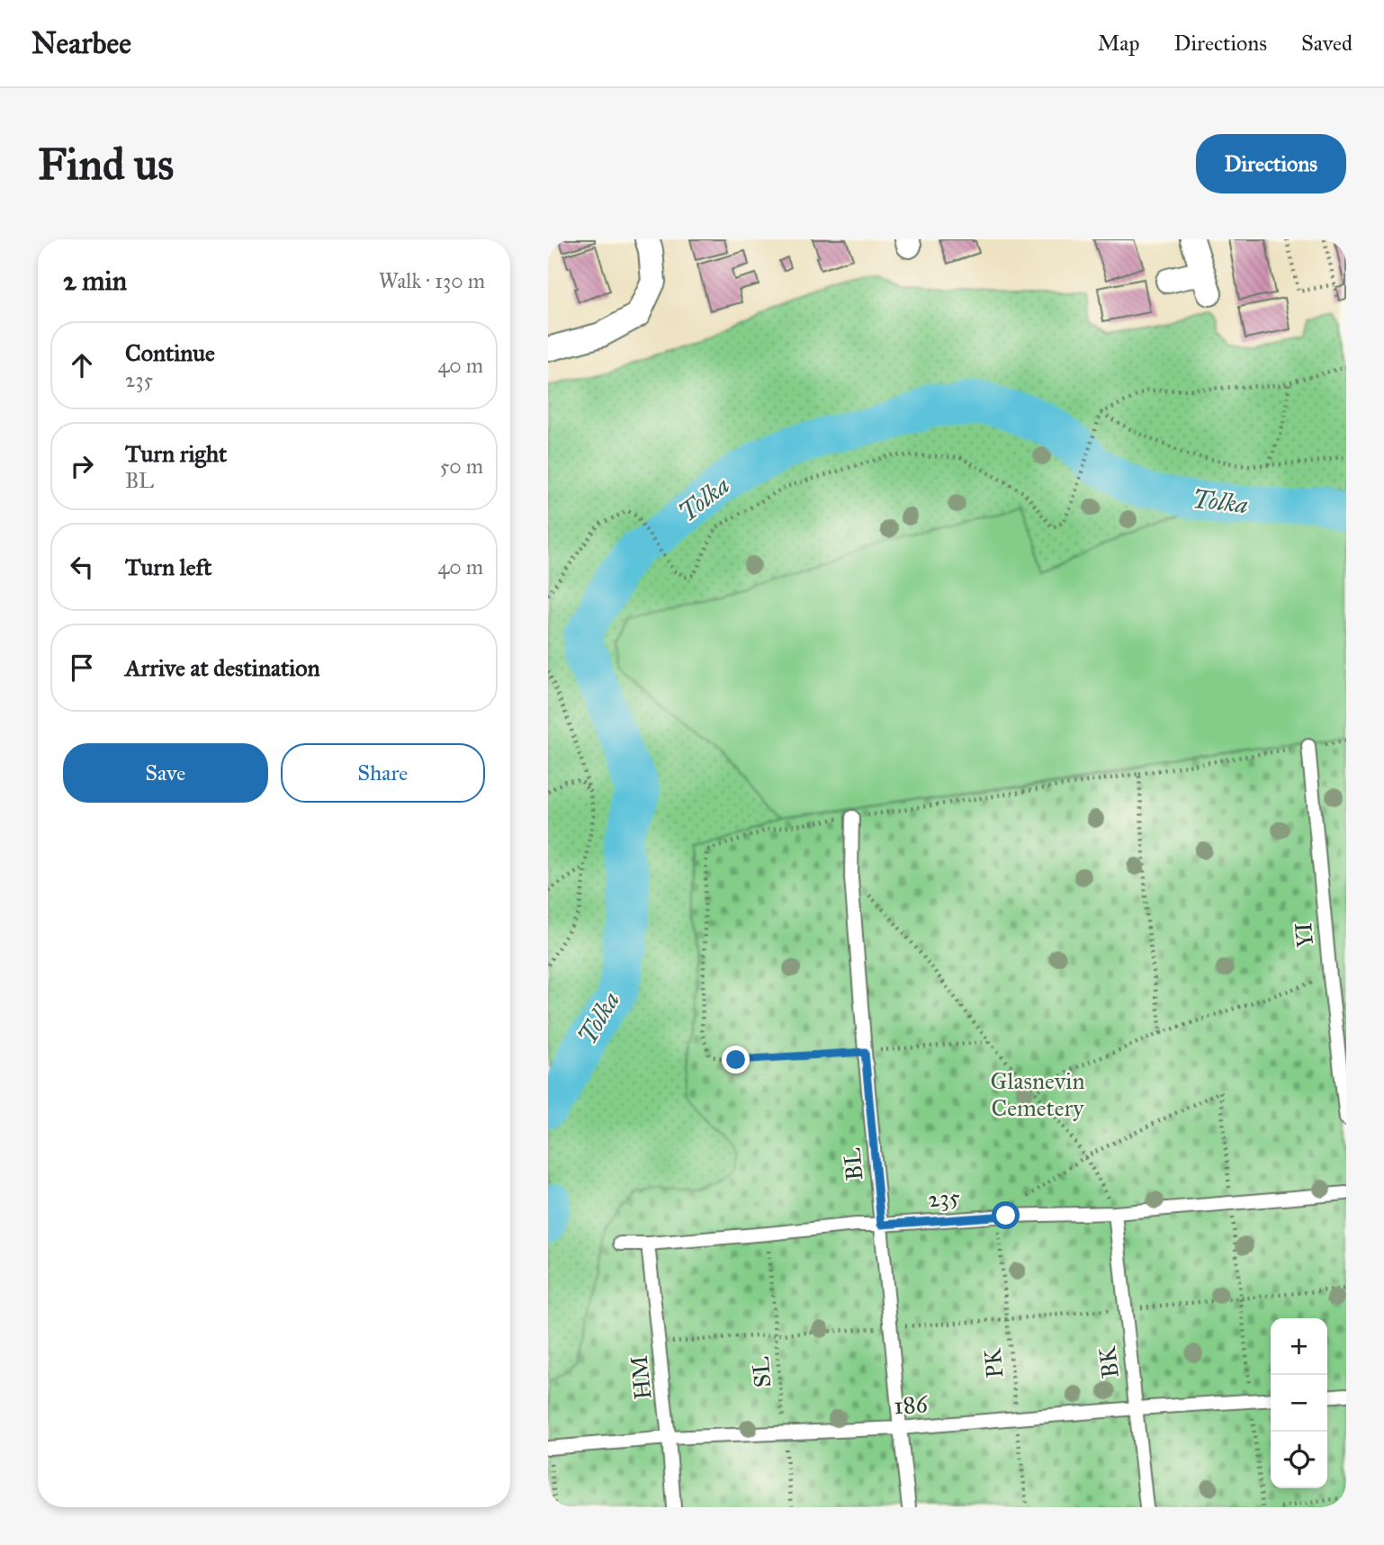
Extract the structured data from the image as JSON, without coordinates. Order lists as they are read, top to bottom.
{
  "streets": {
    "lane": [
      "YI",
      "BL",
      "235",
      "BK",
      "HM",
      "186"
    ],
    "path": ["PK", "SL"]
  },
  "crossings": [
    ["BL", "235"],
    ["BL", "186"],
    ["235", "BK"],
    ["235", "PK"],
    ["235", "SL"],
    ["235", "HM"],
    ["BK", "186"],
    ["PK", "186"],
    ["SL", "186"],
    ["HM", "186"]
  ],
  "water": ["Tolka"],
  "parks": ["Glasnevin Cemetery"],
  "page": {
    "header": "Nearbee",
    "nav": ["Map", "Directions", "Saved"],
    "buttons": [
      "Directions",
      ["Save", "Share"]
    ],
    "title": "Find us",
    "heading": ["2 min", "Walk · 130 m"],
    "list": [
      ["Continue", "235", "40 m"],
      ["Turn right", "BL", "50 m"],
      ["Turn left", "40 m"],
      "Arrive at destination"
    ],
    "map_buttons": ["+", "−"]
  }
}
